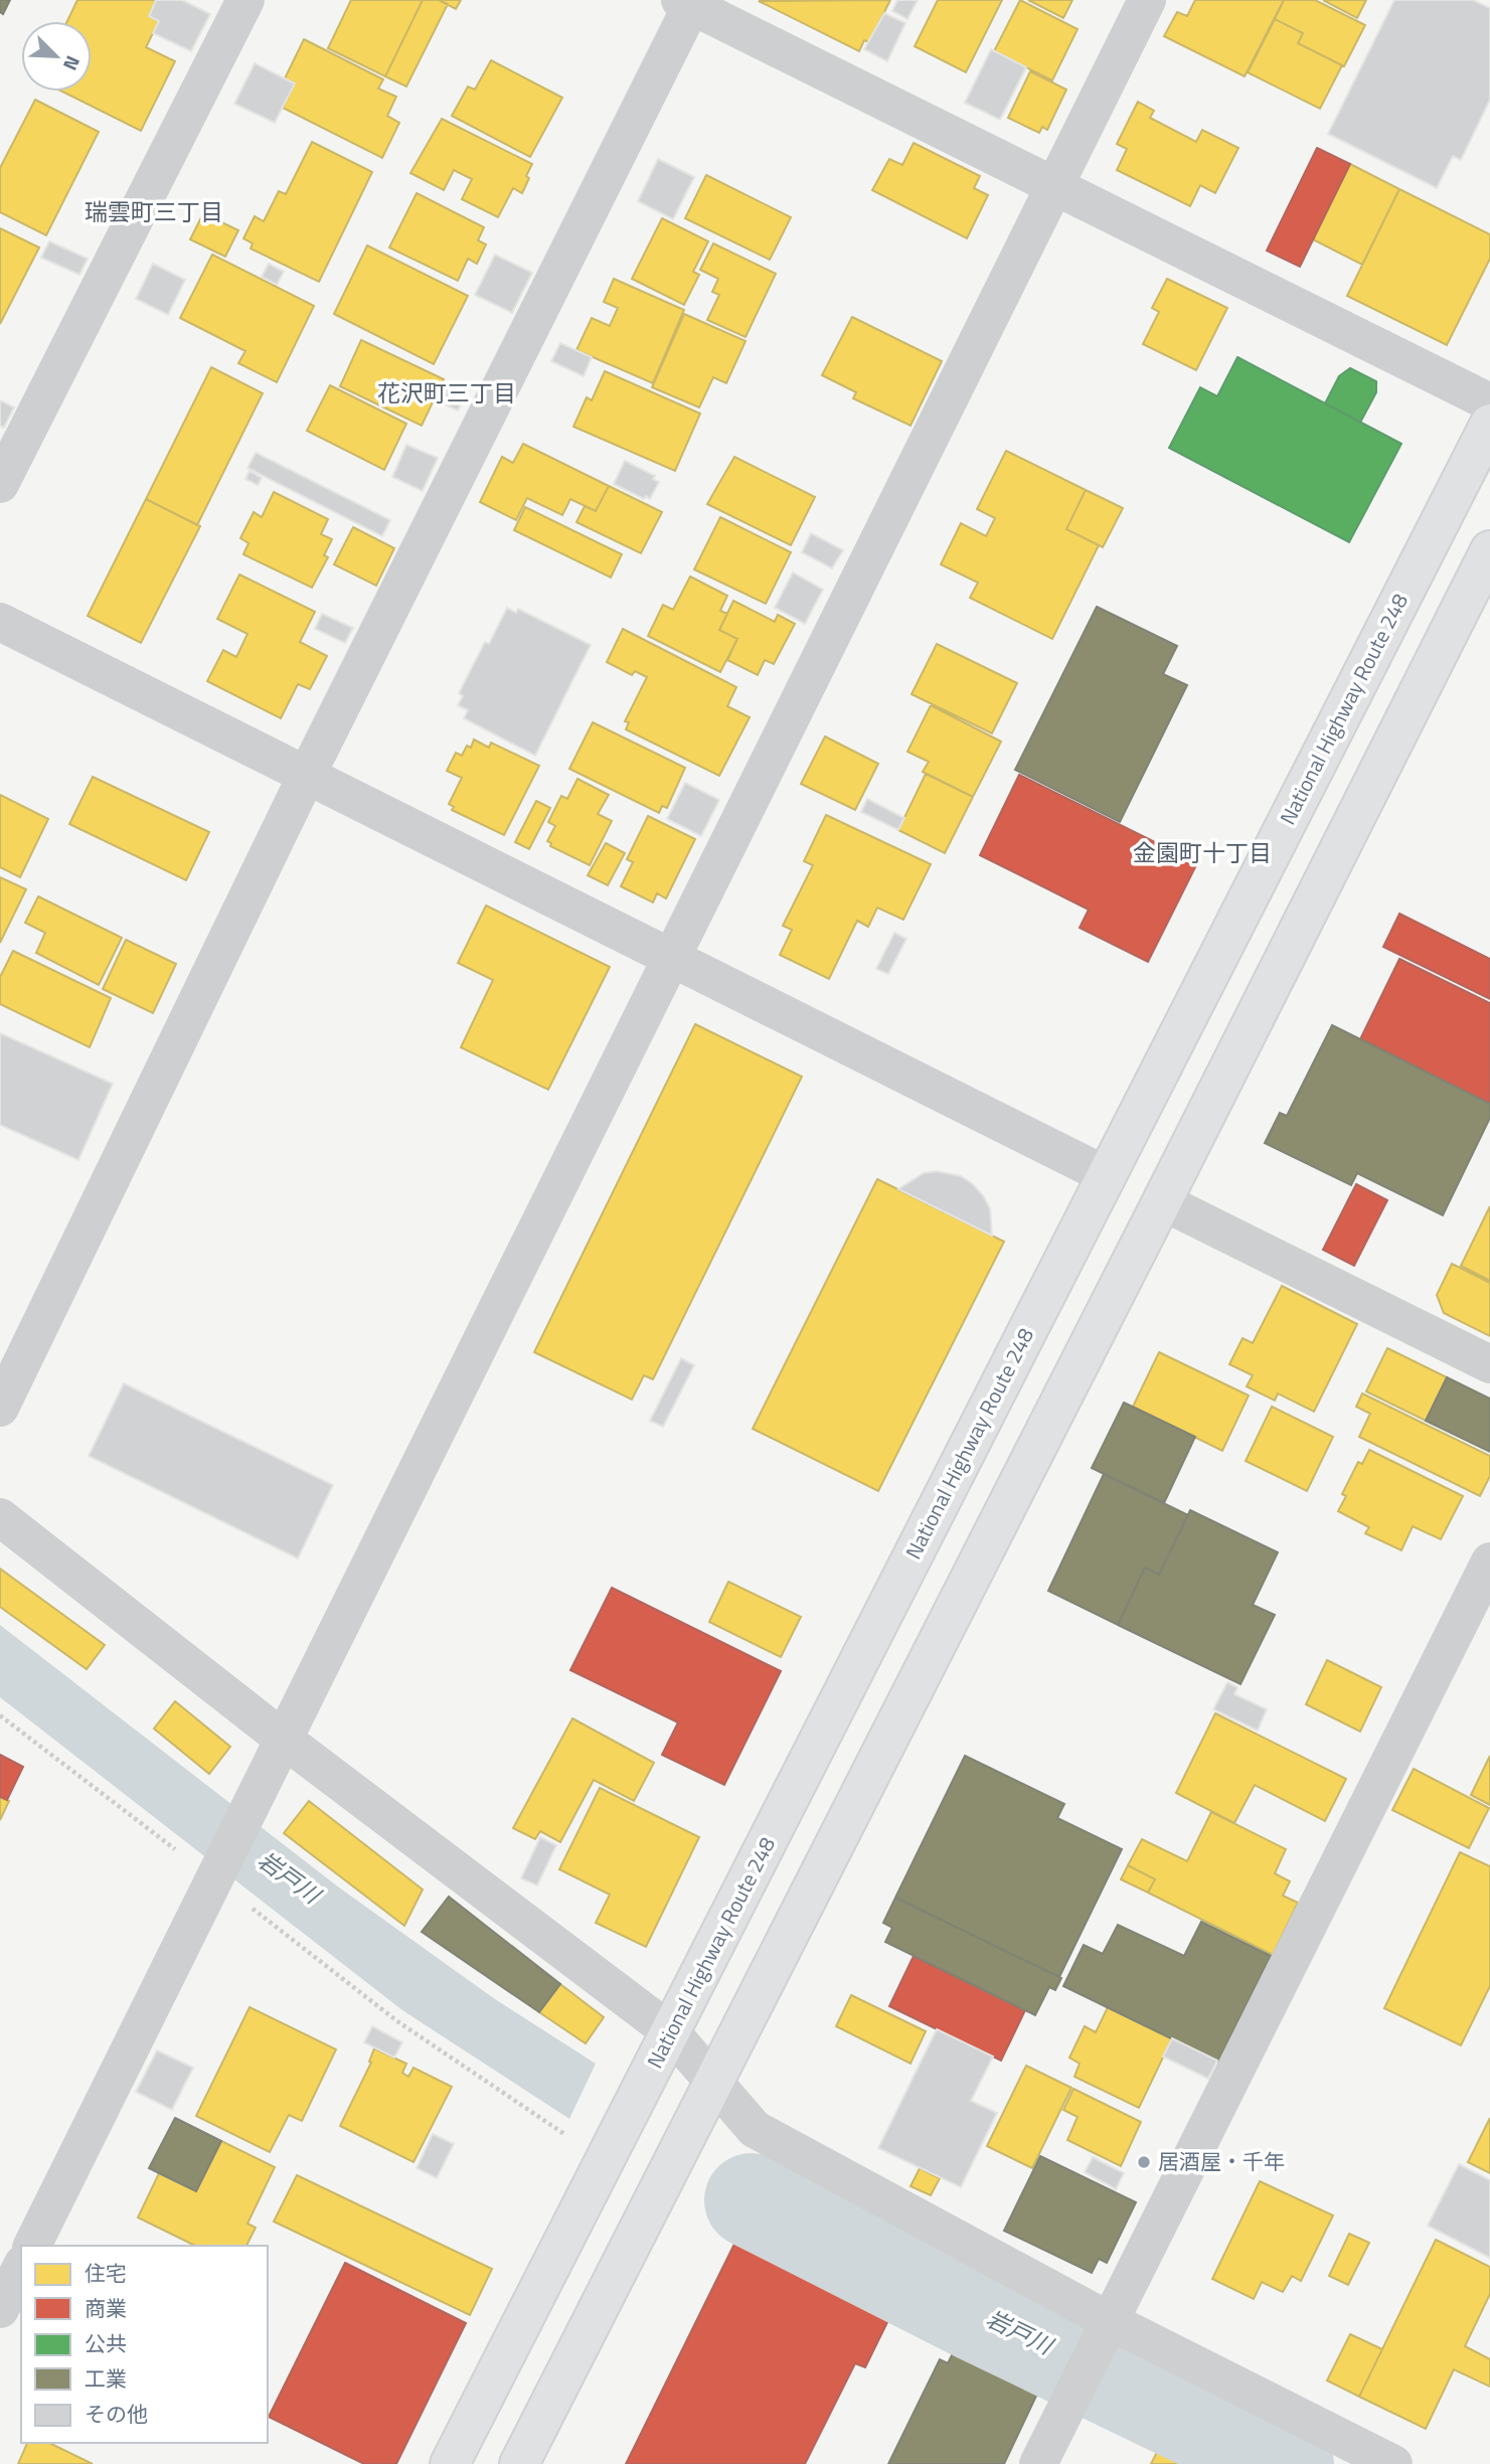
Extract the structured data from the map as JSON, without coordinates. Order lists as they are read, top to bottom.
{
  "streets": {
    "highway": ["National Highway Route 248"]
  },
  "districts": ["瑞雲町三丁目", "花沢町三丁目", "金園町十丁目"],
  "water": ["岩戸川"],
  "places": ["居酒屋・千年"],
  "legend": [
    "住宅",
    "商業",
    "公共",
    "工業",
    "その他"
  ],
  "north": "bottom right"
}
